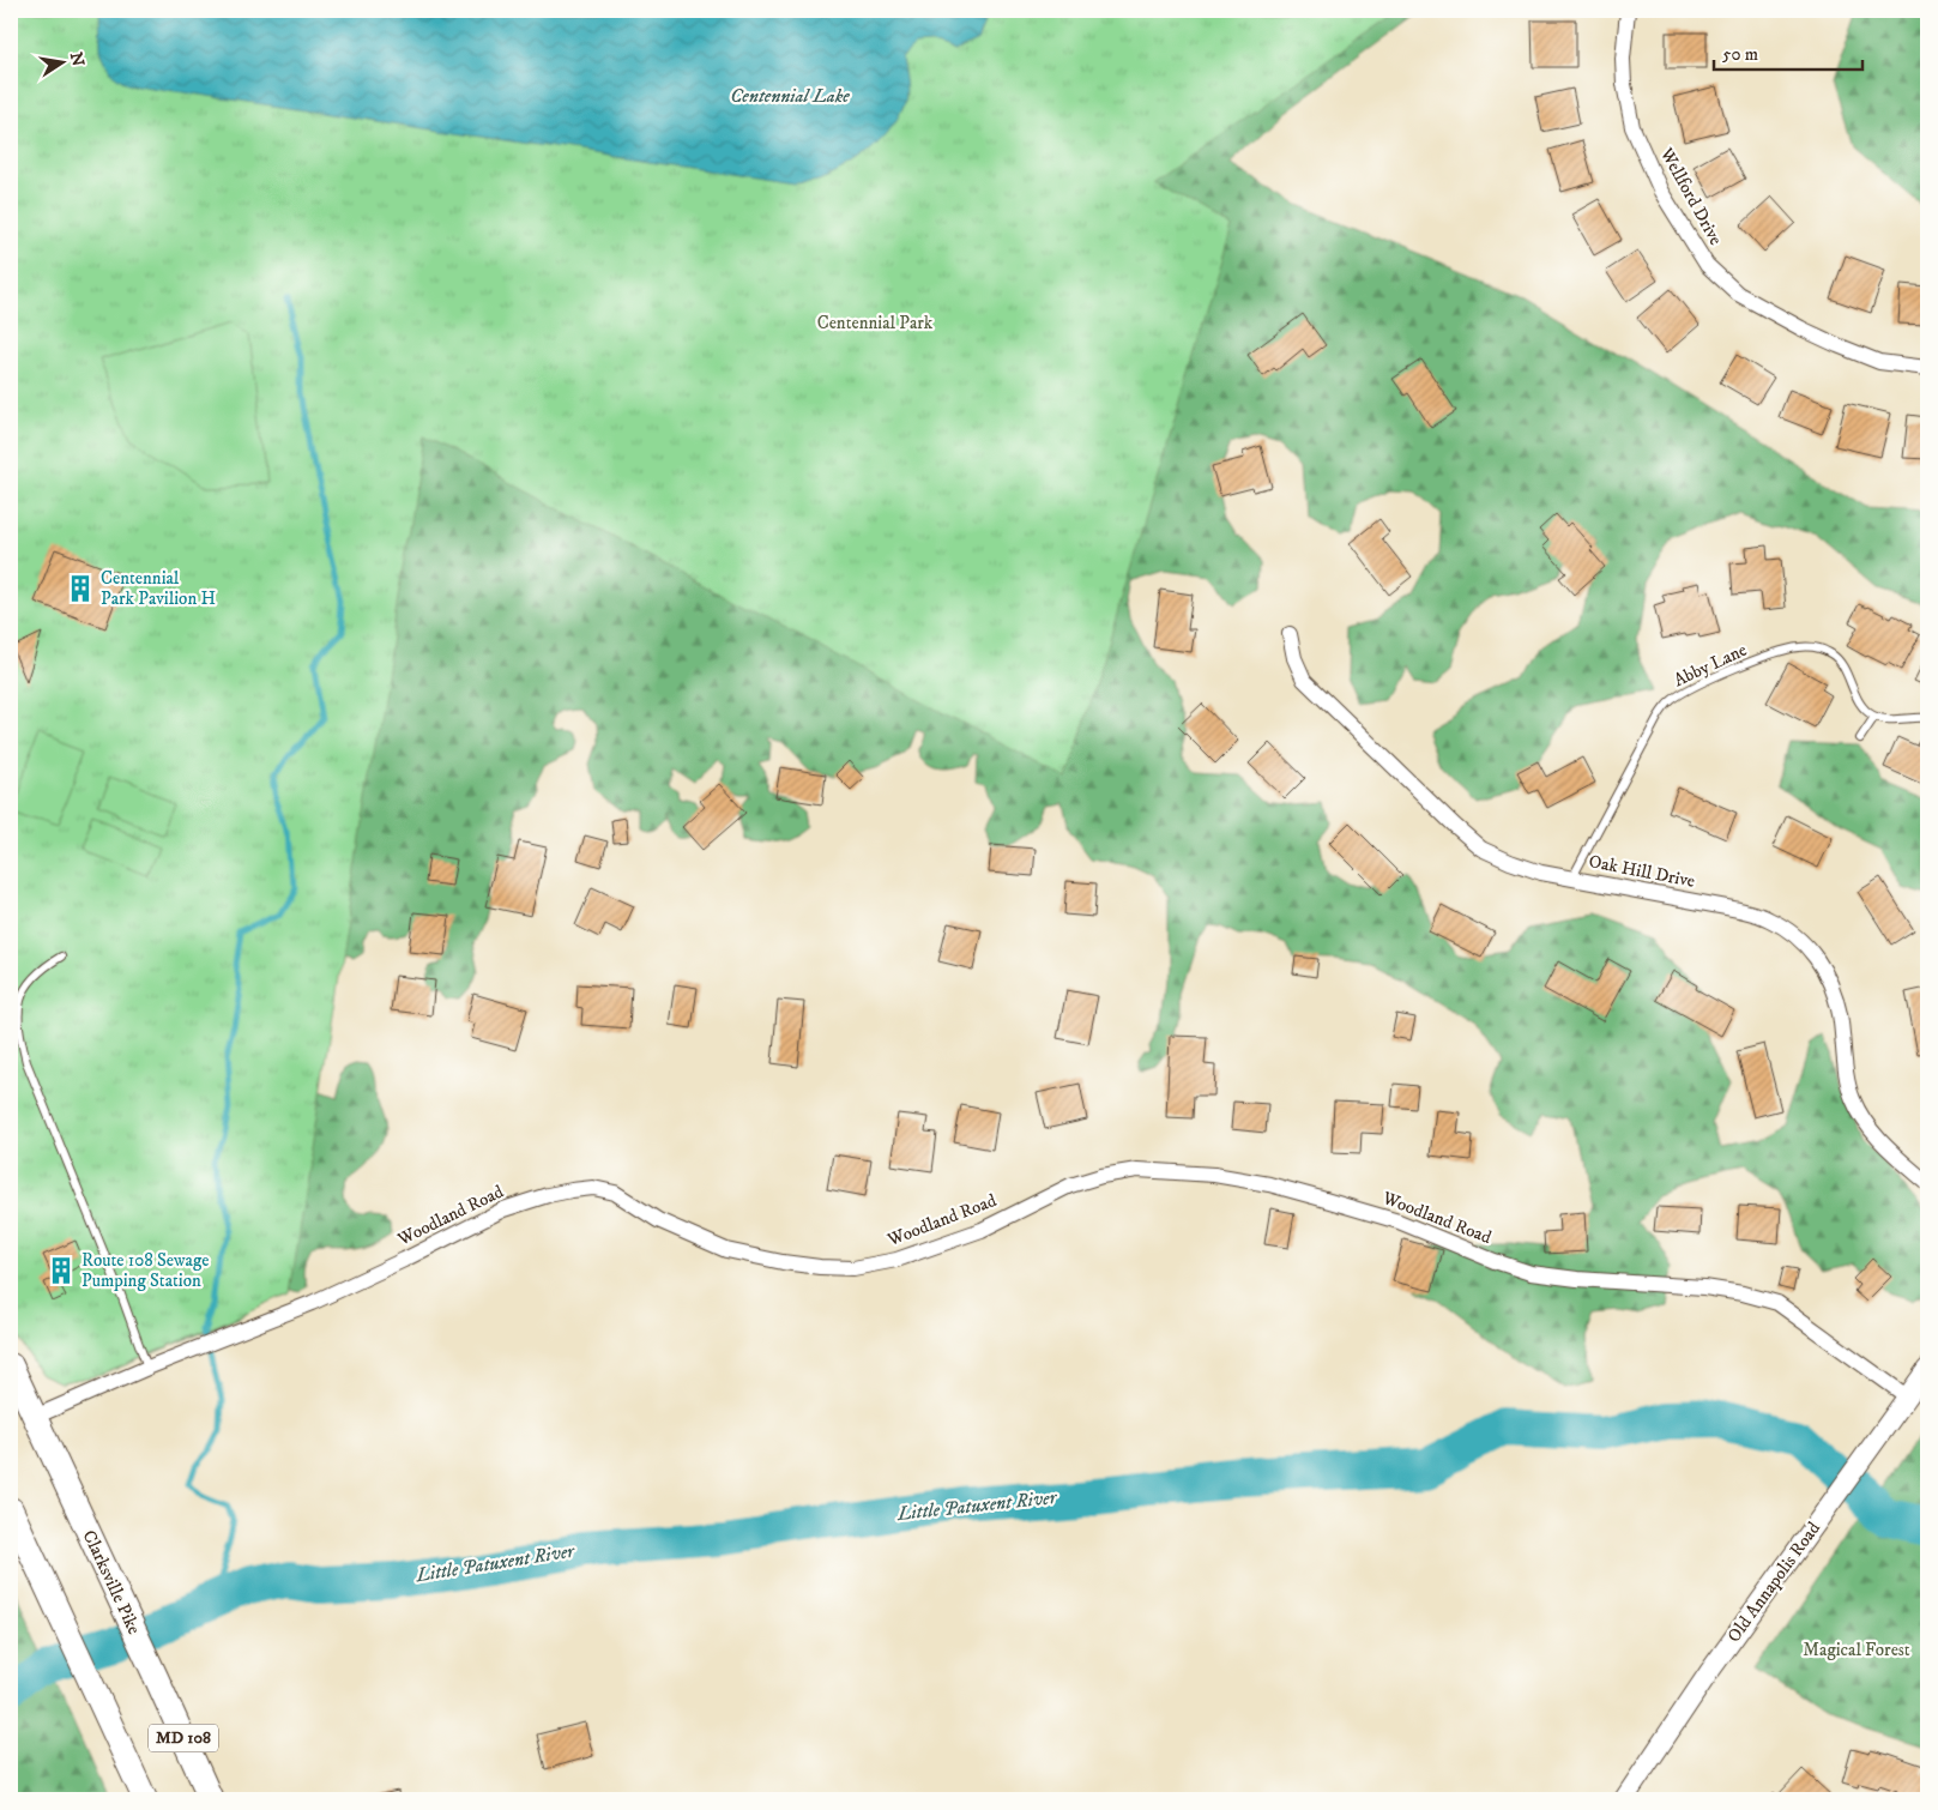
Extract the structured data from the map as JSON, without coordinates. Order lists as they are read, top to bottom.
{
  "streets": {
    "main road": ["Clarksville Pike", "MD 108"],
    "street": [
      "Wellford Drive",
      "Oak Hill Drive",
      "Woodland Road",
      "Old Annapolis Road"
    ],
    "lane": ["Abby Lane"]
  },
  "crossings": [
    ["Abby Lane", "Oak Hill Drive"],
    ["Woodland Road", "Clarksville Pike"],
    ["Woodland Road", "Old Annapolis Road"]
  ],
  "water": ["Centennial Lake", "Little Patuxent River"],
  "parks": ["Centennial Park", "Magical Forest"],
  "places": {
    "building": ["Centennial Park Pavilion H", "Route 108 Sewage Pumping Station"]
  },
  "scale_bar": "50 m",
  "north": "right"
}
